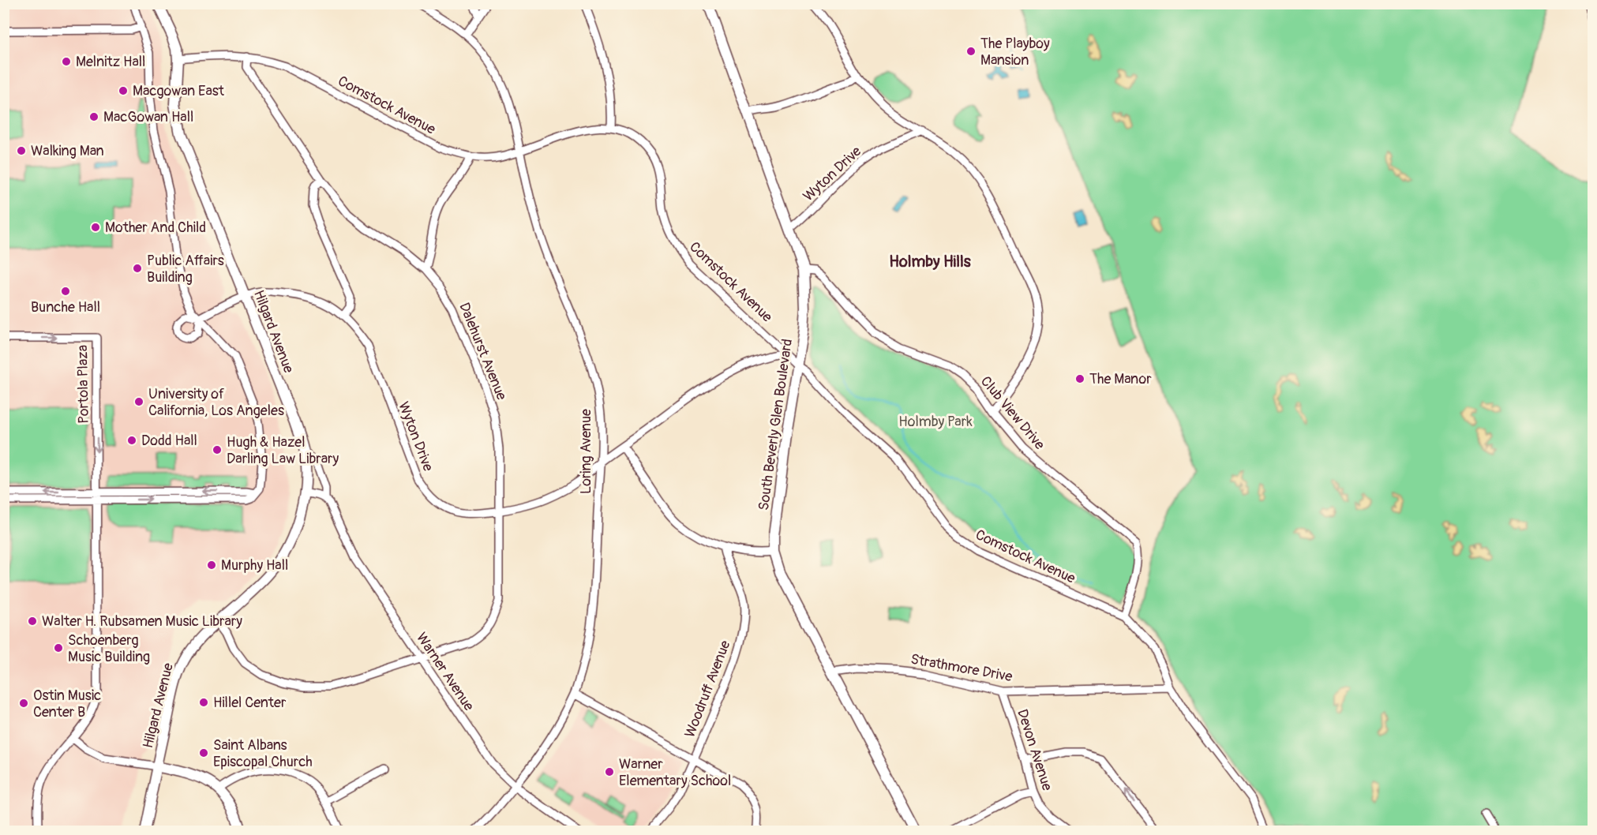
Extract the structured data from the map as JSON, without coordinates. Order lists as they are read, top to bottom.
{
  "streets": {
    "street": [
      "Comstock Avenue",
      "Wyton Drive",
      "Hilgard Avenue",
      "Dalehurst Avenue",
      "Portola Plaza",
      "Club View Drive",
      "South Beverly Glen Boulevard",
      "Loring Avenue",
      "Strathmore Drive",
      "Warner Avenue",
      "Woodruff Avenue",
      "Devon Avenue"
    ]
  },
  "crossings": [
    ["Comstock Avenue", "Wyton Drive"],
    ["Comstock Avenue", "Hilgard Avenue"],
    ["Comstock Avenue", "Dalehurst Avenue"],
    ["Comstock Avenue", "Club View Drive"],
    ["Comstock Avenue", "South Beverly Glen Boulevard"],
    ["Comstock Avenue", "Loring Avenue"],
    ["Comstock Avenue", "Strathmore Drive"],
    ["Wyton Drive", "Hilgard Avenue"],
    ["Wyton Drive", "Dalehurst Avenue"],
    ["Wyton Drive", "South Beverly Glen Boulevard"],
    ["Wyton Drive", "Loring Avenue"],
    ["Hilgard Avenue", "Warner Avenue"],
    ["Dalehurst Avenue", "Warner Avenue"],
    ["Club View Drive", "South Beverly Glen Boulevard"],
    ["South Beverly Glen Boulevard", "Strathmore Drive"],
    ["Loring Avenue", "Warner Avenue"],
    ["Strathmore Drive", "Devon Avenue"]
  ],
  "districts": ["Holmby Hills"],
  "parks": ["Holmby Park"],
  "places": [
    "The Playboy Mansion",
    "Melnitz Hall",
    "Macgowan East",
    "MacGowan Hall",
    "Walking Man",
    "Mother And Child",
    "Public Affairs Building",
    "Bunche Hall",
    "The Manor",
    "University of California, Los Angeles",
    "Dodd Hall",
    "Hugh & Hazel Darling Law Library",
    "Murphy Hall",
    "Walter H. Rubsamen Music Library",
    "Schoenberg Music Building",
    "Hillel Center",
    "Ostin Music Center B",
    "Saint Albans Episcopal Church",
    "Warner Elementary School"
  ]
}
